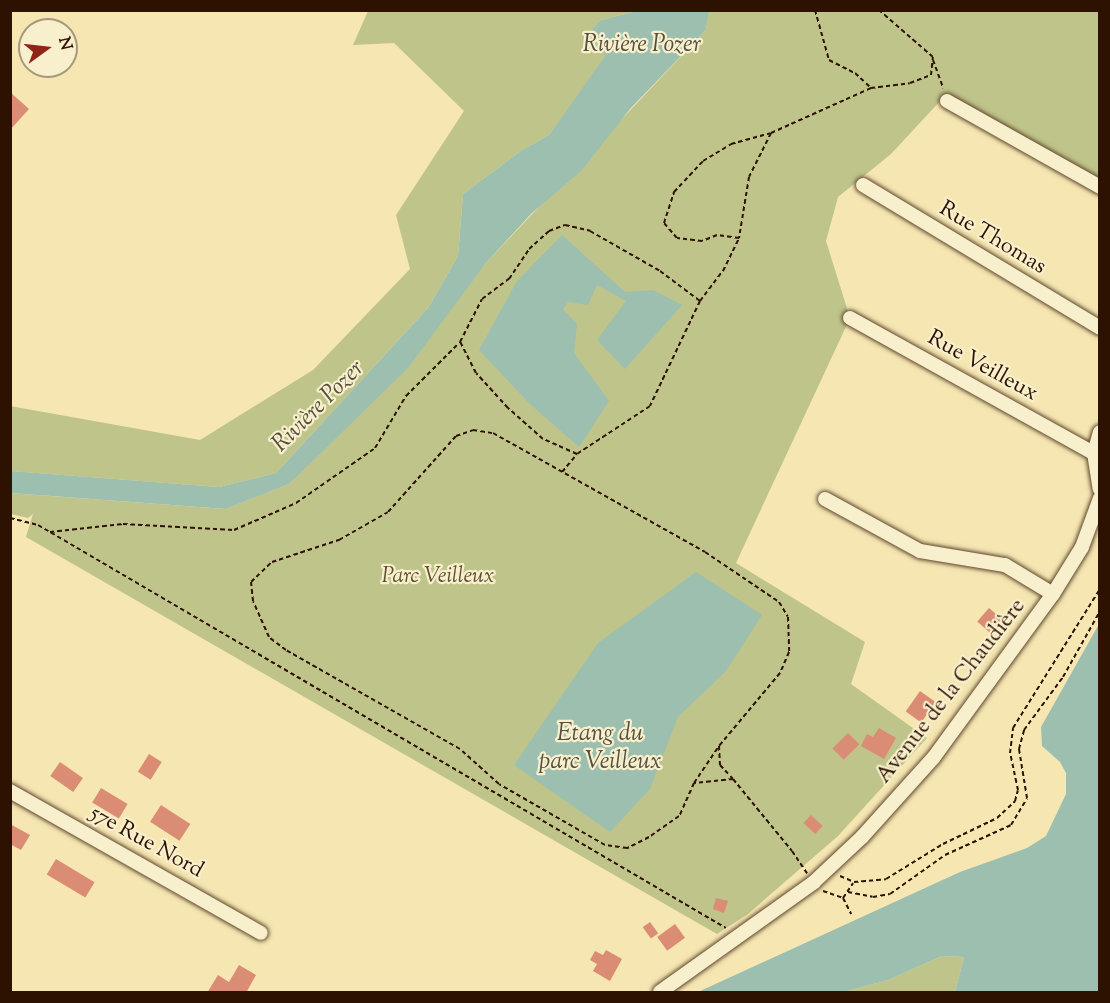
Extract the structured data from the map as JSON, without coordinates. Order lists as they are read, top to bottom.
{
  "streets": {
    "street": [
      "Rue Thomas",
      "Rue Veilleux",
      "Avenue de la Chaudière",
      "57e Rue Nord"
    ]
  },
  "water": ["Rivière Pozer", "Etang du parc Veilleux"],
  "parks": ["Parc Veilleux"],
  "north": "right"
}
